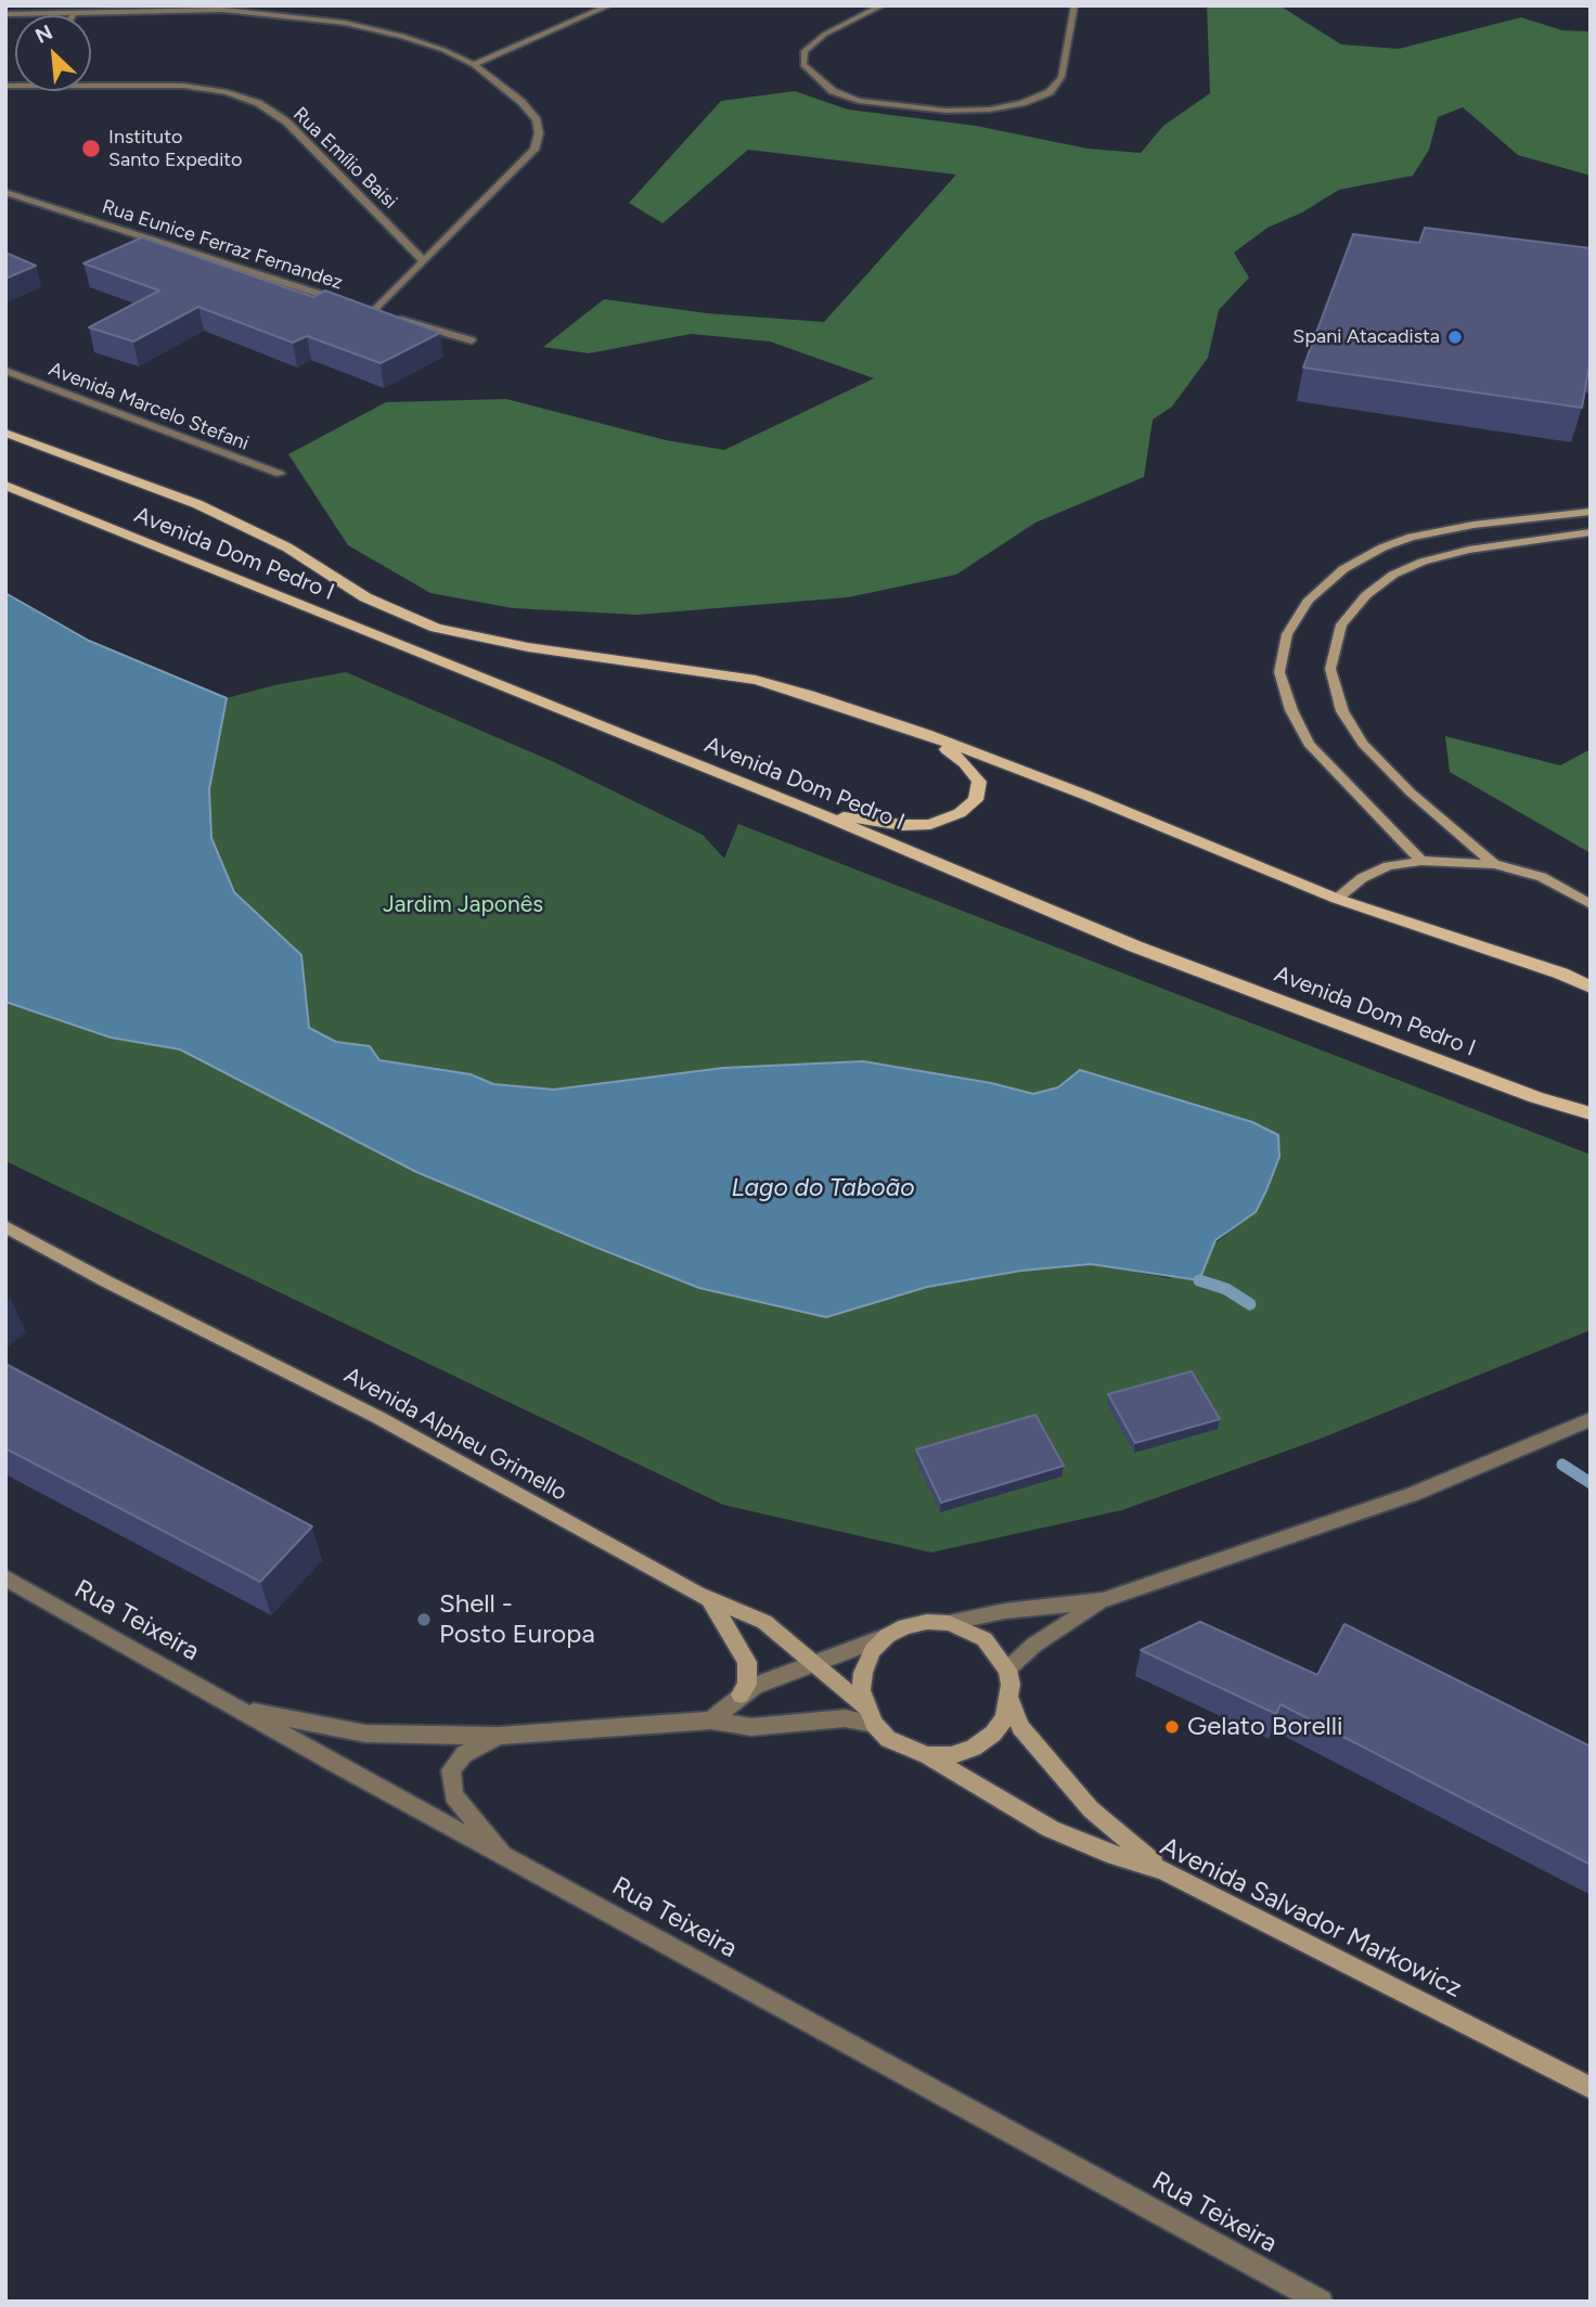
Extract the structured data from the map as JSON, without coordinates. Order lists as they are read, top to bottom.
{
  "streets": {
    "main road": ["Avenida Dom Pedro I"],
    "street": [
      "Rua Emílio Baisi",
      "Rua Eunice Ferraz Fernandez",
      "Avenida Marcelo Stefani",
      "Avenida Alpheu Grimello",
      "Rua Teixeira",
      "Avenida Salvador Markowicz"
    ]
  },
  "crossings": [
    ["Avenida Alpheu Grimello", "Avenida Salvador Markowicz"]
  ],
  "water": ["Lago do Taboão"],
  "parks": ["Jardim Japonês"],
  "places": [
    "Instituto Santo Expedito",
    "Spani Atacadista",
    "Shell - Posto Europa",
    "Gelato Borelli"
  ],
  "north": "top left"
}
